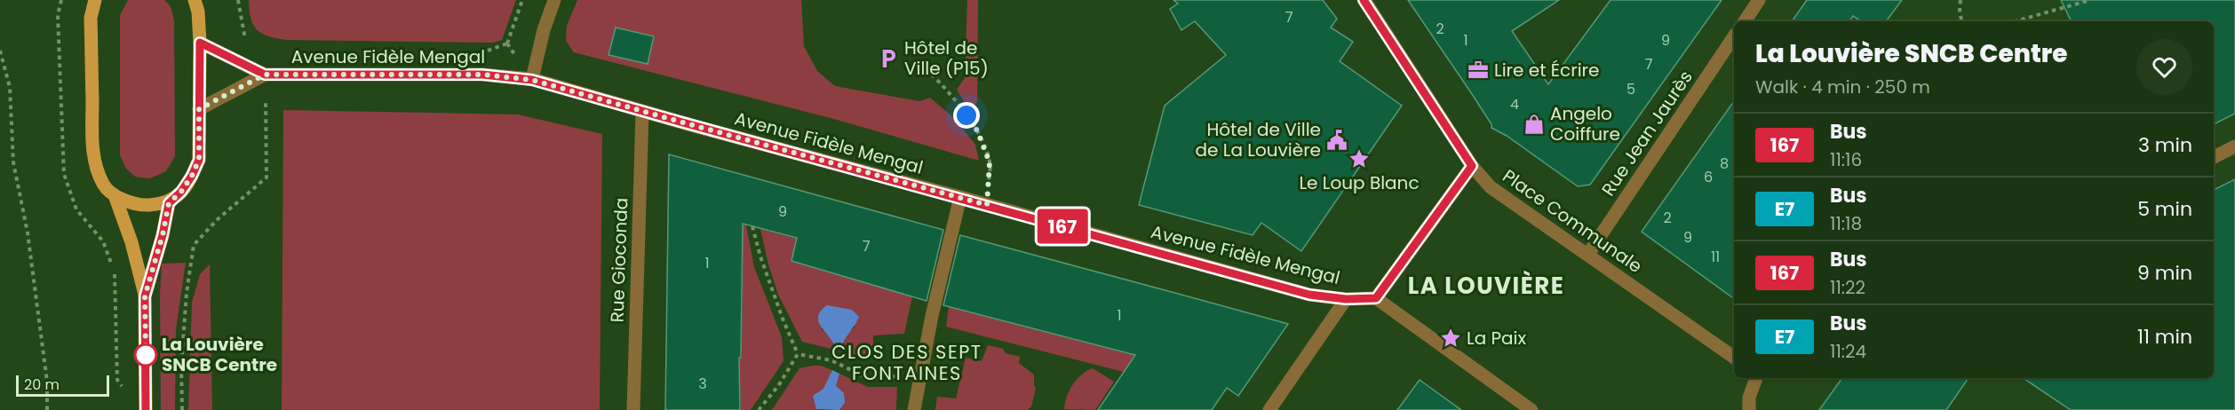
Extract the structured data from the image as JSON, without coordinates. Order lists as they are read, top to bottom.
{
  "streets": {
    "street": [
      "Avenue Fidèle Mengal",
      "Rue Jean Jaurès",
      "Place Communale",
      "Rue Gioconda"
    ]
  },
  "crossings": [
    ["Avenue Fidèle Mengal", "Rue Gioconda"],
    ["Rue Jean Jaurès", "Place Communale"]
  ],
  "districts": ["LA LOUVIÈRE", "CLOS DES SEPT FONTAINES"],
  "places": {
    "parking": ["Hôtel de Ville (P15)"],
    "office": ["Lire et Écrire"],
    "shop": ["Angelo Coiffure"],
    "public building": ["Hôtel de Ville de La Louvière"],
    "place": ["Le Loup Blanc", "La Paix"],
    "other": ["La Louvière SNCB Centre"]
  },
  "lines": ["bus line 167"],
  "house_numbers": [
    "7",
    "2",
    "1",
    "9",
    "7",
    "5",
    "4",
    "8",
    "6",
    "9",
    "2",
    "9",
    "7",
    "11",
    "1",
    "1",
    "3"
  ],
  "scale_bar": "20 m",
  "page": {
    "on_map": "167",
    "heading": ["La Louvière SNCB Centre", "Walk · 4 min · 250 m"],
    "list": [
      {
        "mark": "167",
        "name": "Bus",
        "note": "11:16",
        "value": "3 min"
      },
      {
        "mark": "E7",
        "name": "Bus",
        "note": "11:18",
        "value": "5 min"
      },
      {
        "mark": "167",
        "name": "Bus",
        "note": "11:22",
        "value": "9 min"
      },
      {
        "mark": "E7",
        "name": "Bus",
        "note": "11:24",
        "value": "11 min"
      }
    ],
    "scale": "20 m"
  }
}
